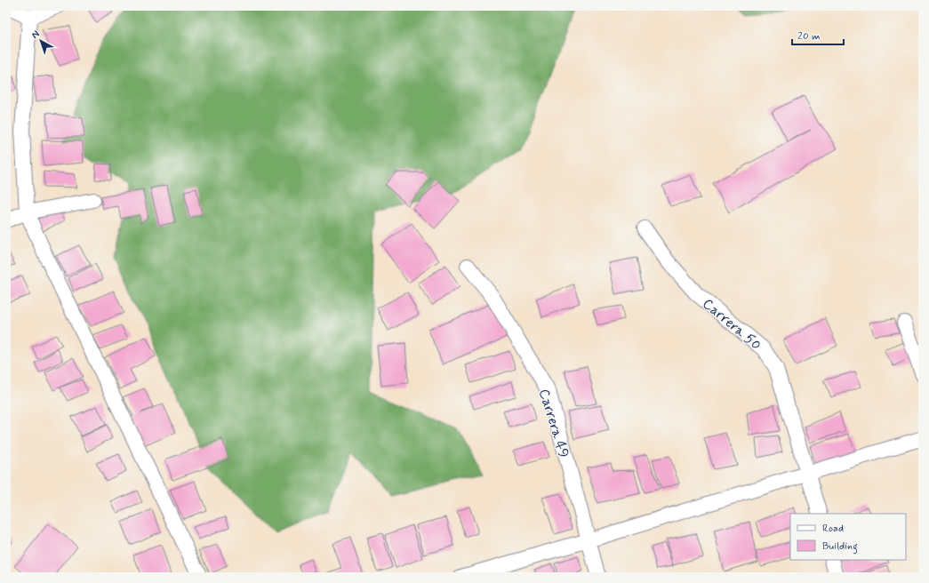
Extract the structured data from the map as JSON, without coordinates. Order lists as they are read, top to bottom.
{
  "streets": {
    "street": ["Carrera 50", "Carrera 49"]
  },
  "legend": ["Road", "Building"],
  "scale_bar": "20 m",
  "north": "top left"
}
